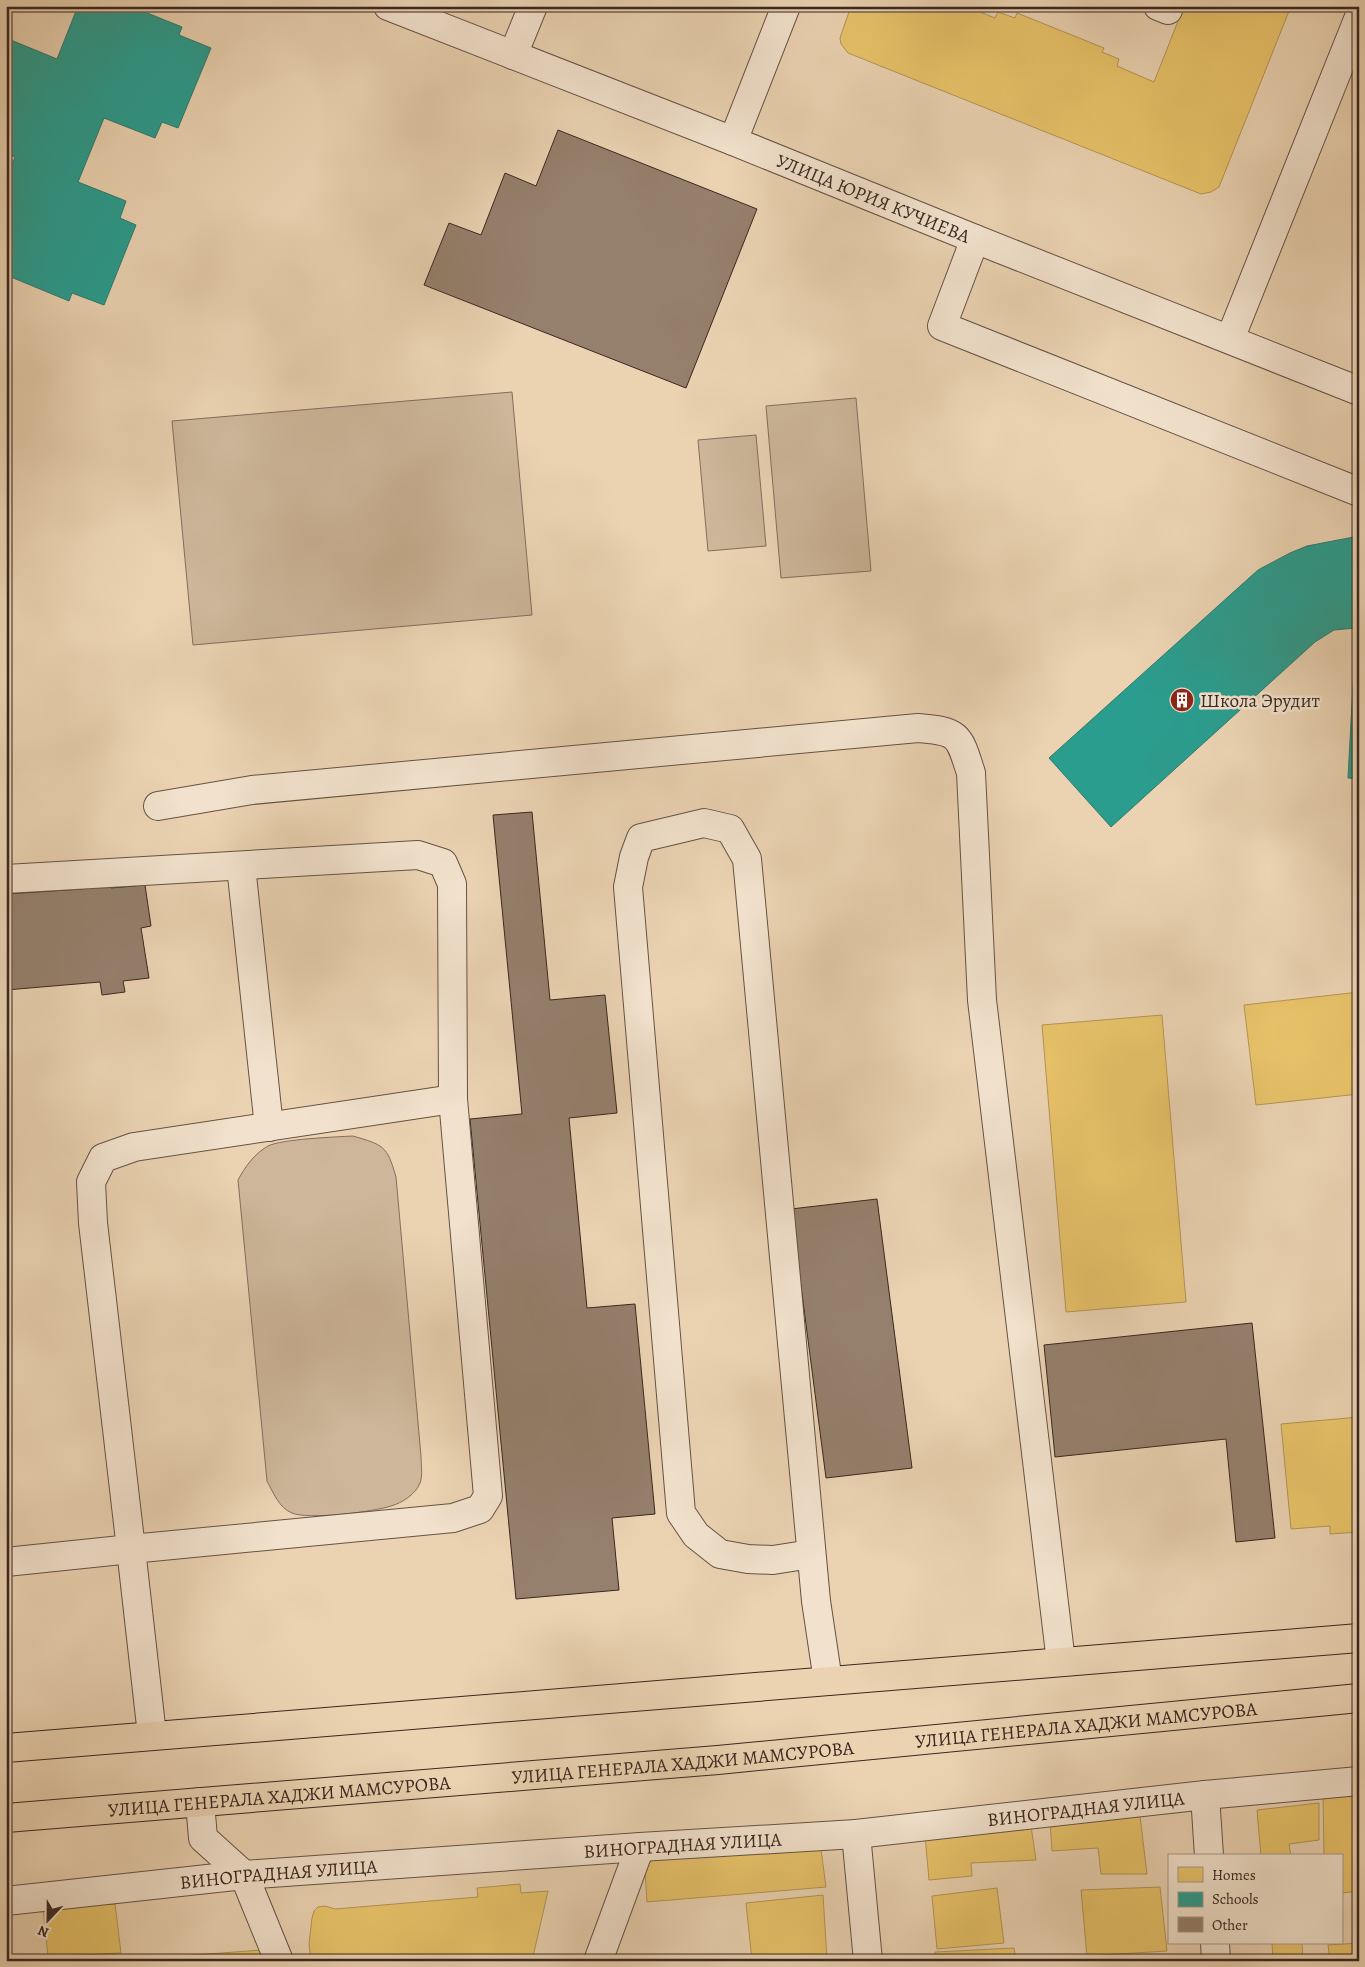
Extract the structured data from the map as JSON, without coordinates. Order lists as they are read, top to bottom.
{
  "streets": {
    "main road": ["УЛИЦА ГЕНЕРАЛА ХАДЖИ МАМСУРОВА"],
    "street": ["УЛИЦА ЮРИЯ КУЧИЕВА", "ВИНОГРАДНАЯ УЛИЦА"]
  },
  "places": {
    "building": ["Школа Эрудит"]
  },
  "legend": ["Homes", "Schools", "Other"],
  "north": "bottom"
}
